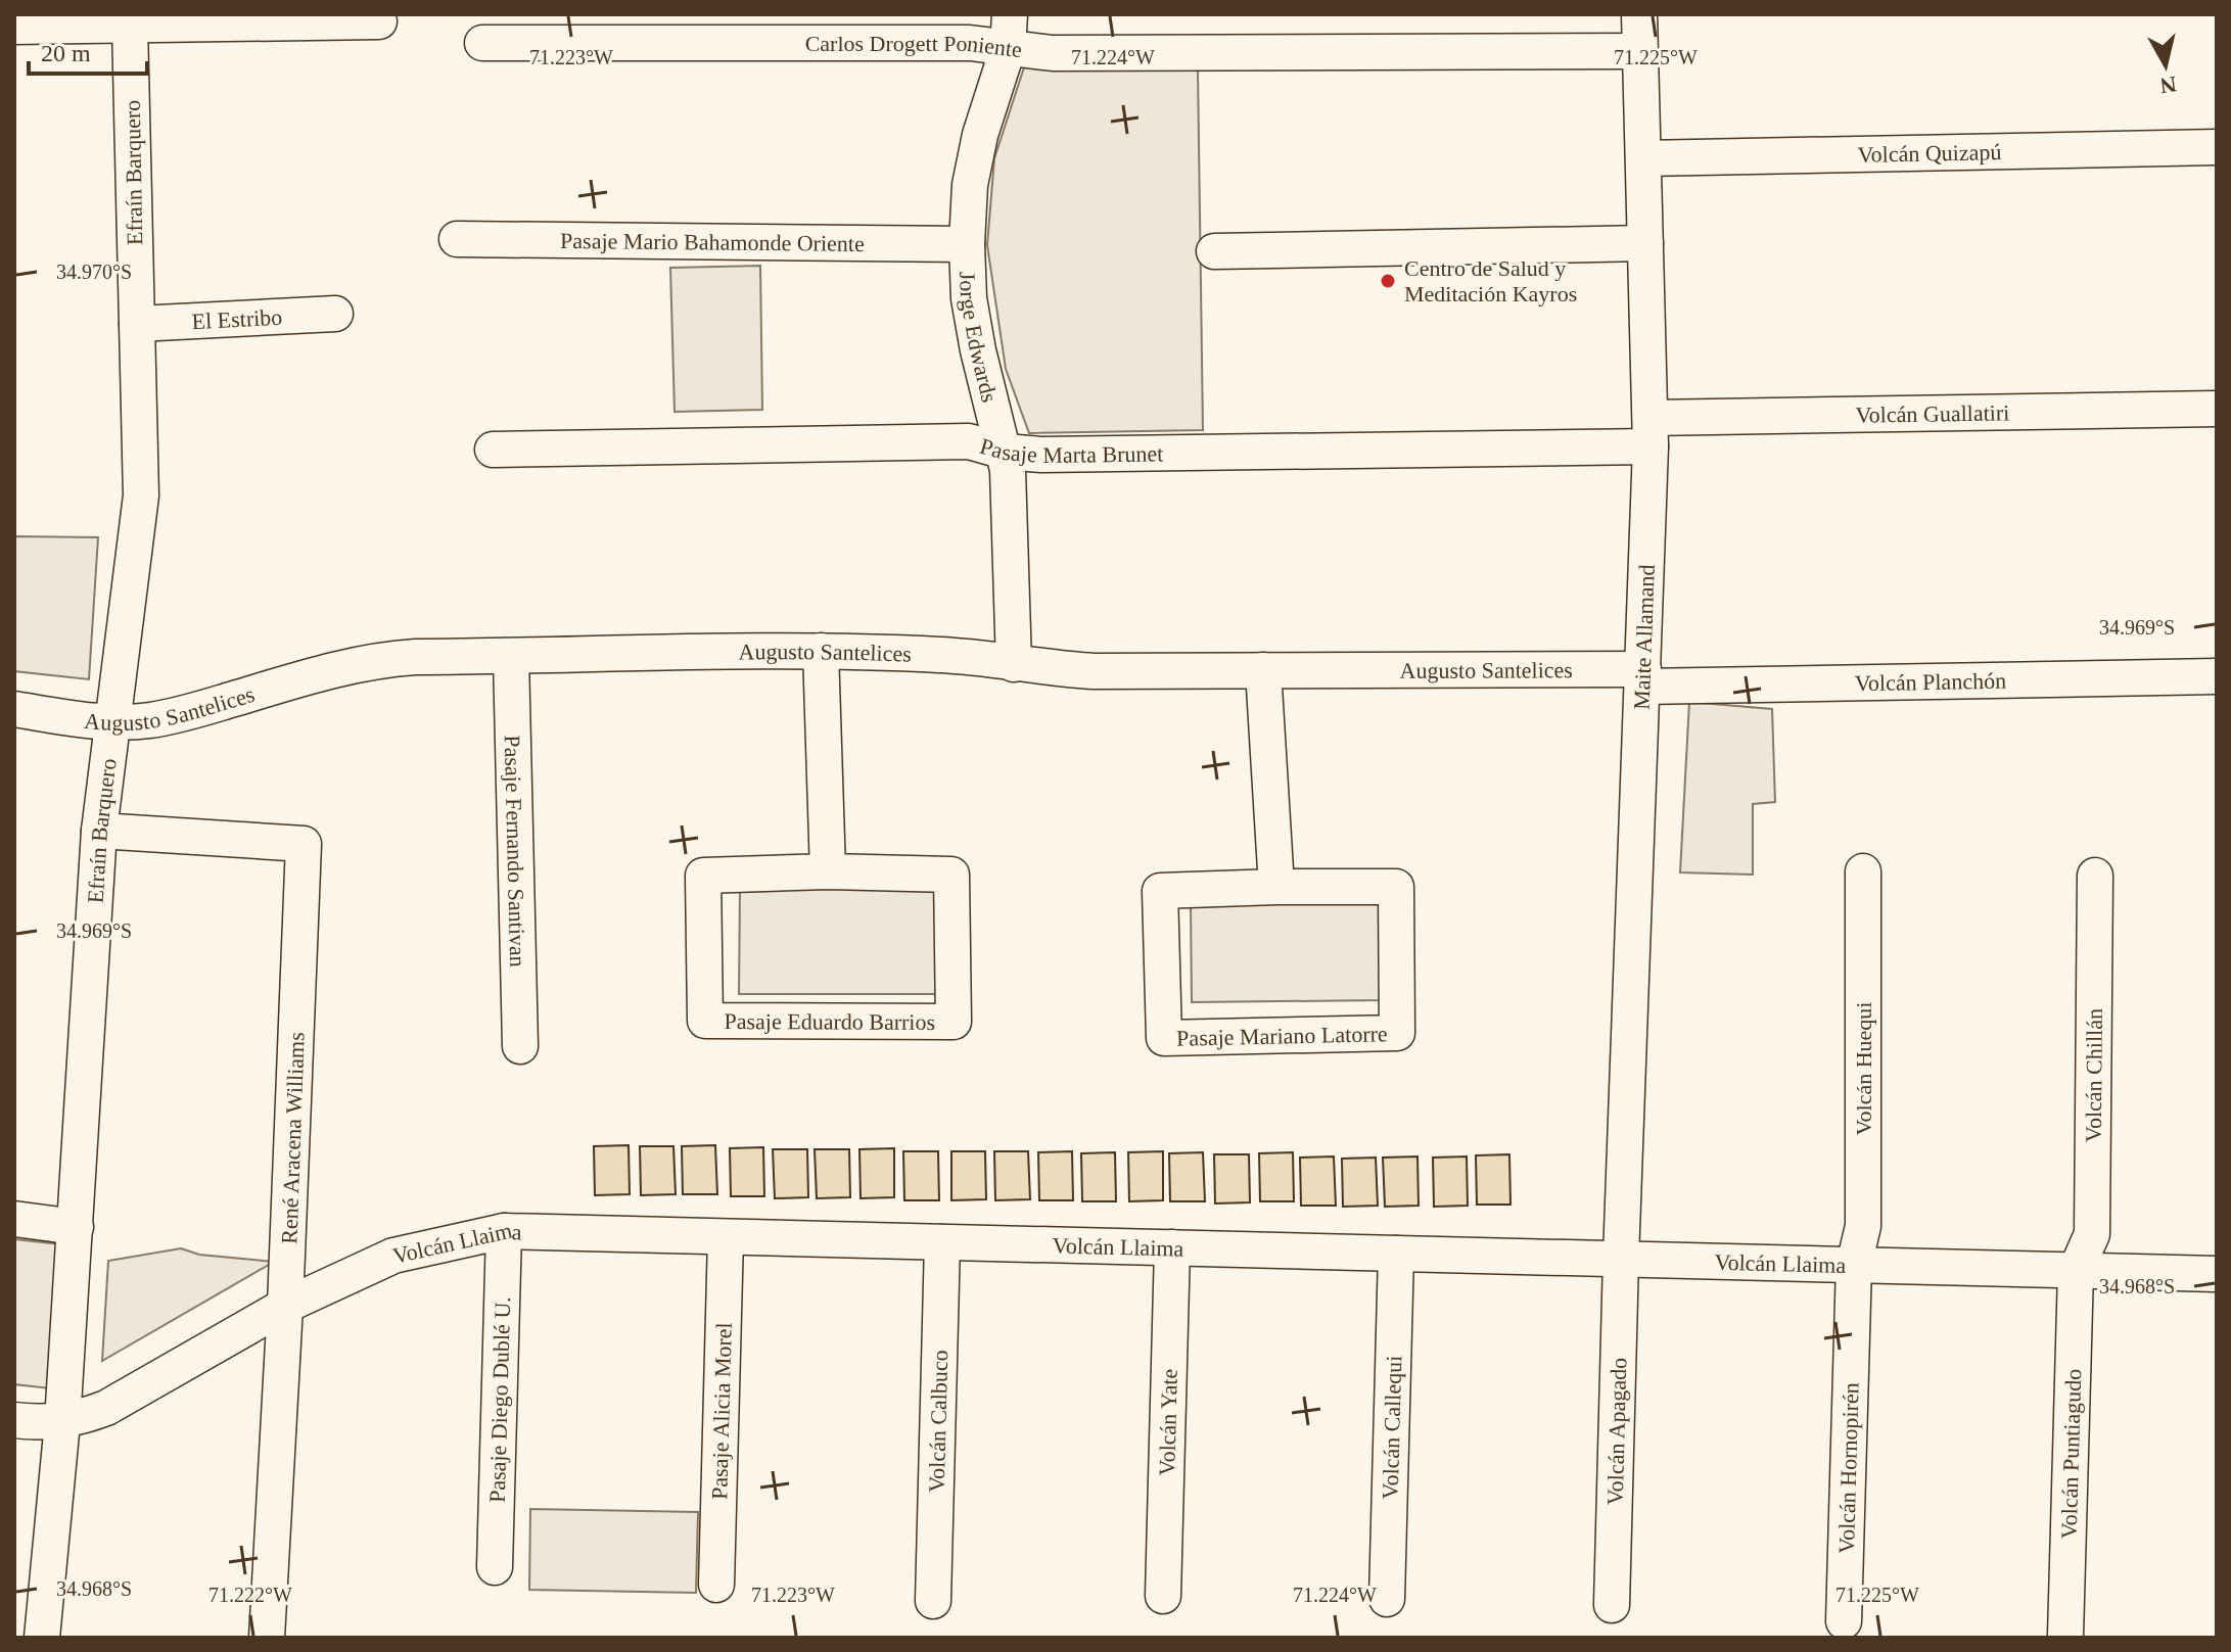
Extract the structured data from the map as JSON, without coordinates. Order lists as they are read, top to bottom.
{
  "streets": {
    "street": [
      "Carlos Drogett Poniente",
      "Volcán Quizapú",
      "Efraín Barquero",
      "Pasaje Mario Bahamonde Oriente",
      "El Estribo",
      "Jorge Edwards",
      "Volcán Guallatiri",
      "Pasaje Marta Brunet",
      "Maite Allamand",
      "Augusto Santelices",
      "Volcán Planchón",
      "Pasaje Fernando Santivan",
      "Pasaje Eduardo Barrios",
      "Pasaje Mariano Latorre",
      "Volcán Huequi",
      "Volcán Chillán",
      "René Aracena Williams",
      "Volcán Llaima",
      "Pasaje Diego Dublé U.",
      "Pasaje Alicia Morel",
      "Volcán Calbuco",
      "Volcán Yate",
      "Volcán Callequi",
      "Volcán Apagado",
      "Volcán Puntiagudo",
      "Volcán Hornopirén"
    ]
  },
  "crossings": [
    ["Carlos Drogett Poniente", "Jorge Edwards"],
    ["Carlos Drogett Poniente", "Maite Allamand"],
    ["Volcán Quizapú", "Maite Allamand"],
    ["Efraín Barquero", "El Estribo"],
    ["Efraín Barquero", "Augusto Santelices"],
    ["Efraín Barquero", "René Aracena Williams"],
    ["Efraín Barquero", "Volcán Llaima"],
    ["Pasaje Mario Bahamonde Oriente", "Jorge Edwards"],
    ["Jorge Edwards", "Pasaje Marta Brunet"],
    ["Jorge Edwards", "Augusto Santelices"],
    ["Volcán Guallatiri", "Pasaje Marta Brunet"],
    ["Volcán Guallatiri", "Maite Allamand"],
    ["Pasaje Marta Brunet", "Maite Allamand"],
    ["Maite Allamand", "Augusto Santelices"],
    ["Maite Allamand", "Volcán Planchón"],
    ["Maite Allamand", "Volcán Llaima"],
    ["Maite Allamand", "Volcán Apagado"],
    ["Augusto Santelices", "Volcán Planchón"],
    ["Augusto Santelices", "Pasaje Fernando Santivan"],
    ["Volcán Huequi", "Volcán Llaima"],
    ["Volcán Huequi", "Volcán Hornopirén"],
    ["Volcán Chillán", "Volcán Llaima"],
    ["Volcán Chillán", "Volcán Puntiagudo"],
    ["René Aracena Williams", "Volcán Llaima"],
    ["Volcán Llaima", "Pasaje Diego Dublé U."],
    ["Volcán Llaima", "Pasaje Alicia Morel"],
    ["Volcán Llaima", "Volcán Calbuco"],
    ["Volcán Llaima", "Volcán Yate"],
    ["Volcán Llaima", "Volcán Callequi"],
    ["Volcán Llaima", "Volcán Apagado"],
    ["Volcán Llaima", "Volcán Puntiagudo"],
    ["Volcán Llaima", "Volcán Hornopirén"]
  ],
  "places": ["Centro de Salud y Meditación Kayros"],
  "scale_bar": "20 m",
  "north": "bottom",
  "coordinates": [
    "71.223°W",
    "71.224°W",
    "71.225°W",
    "34.970°S",
    "34.969°S",
    "34.968°S",
    "71.222°W"
  ]
}
